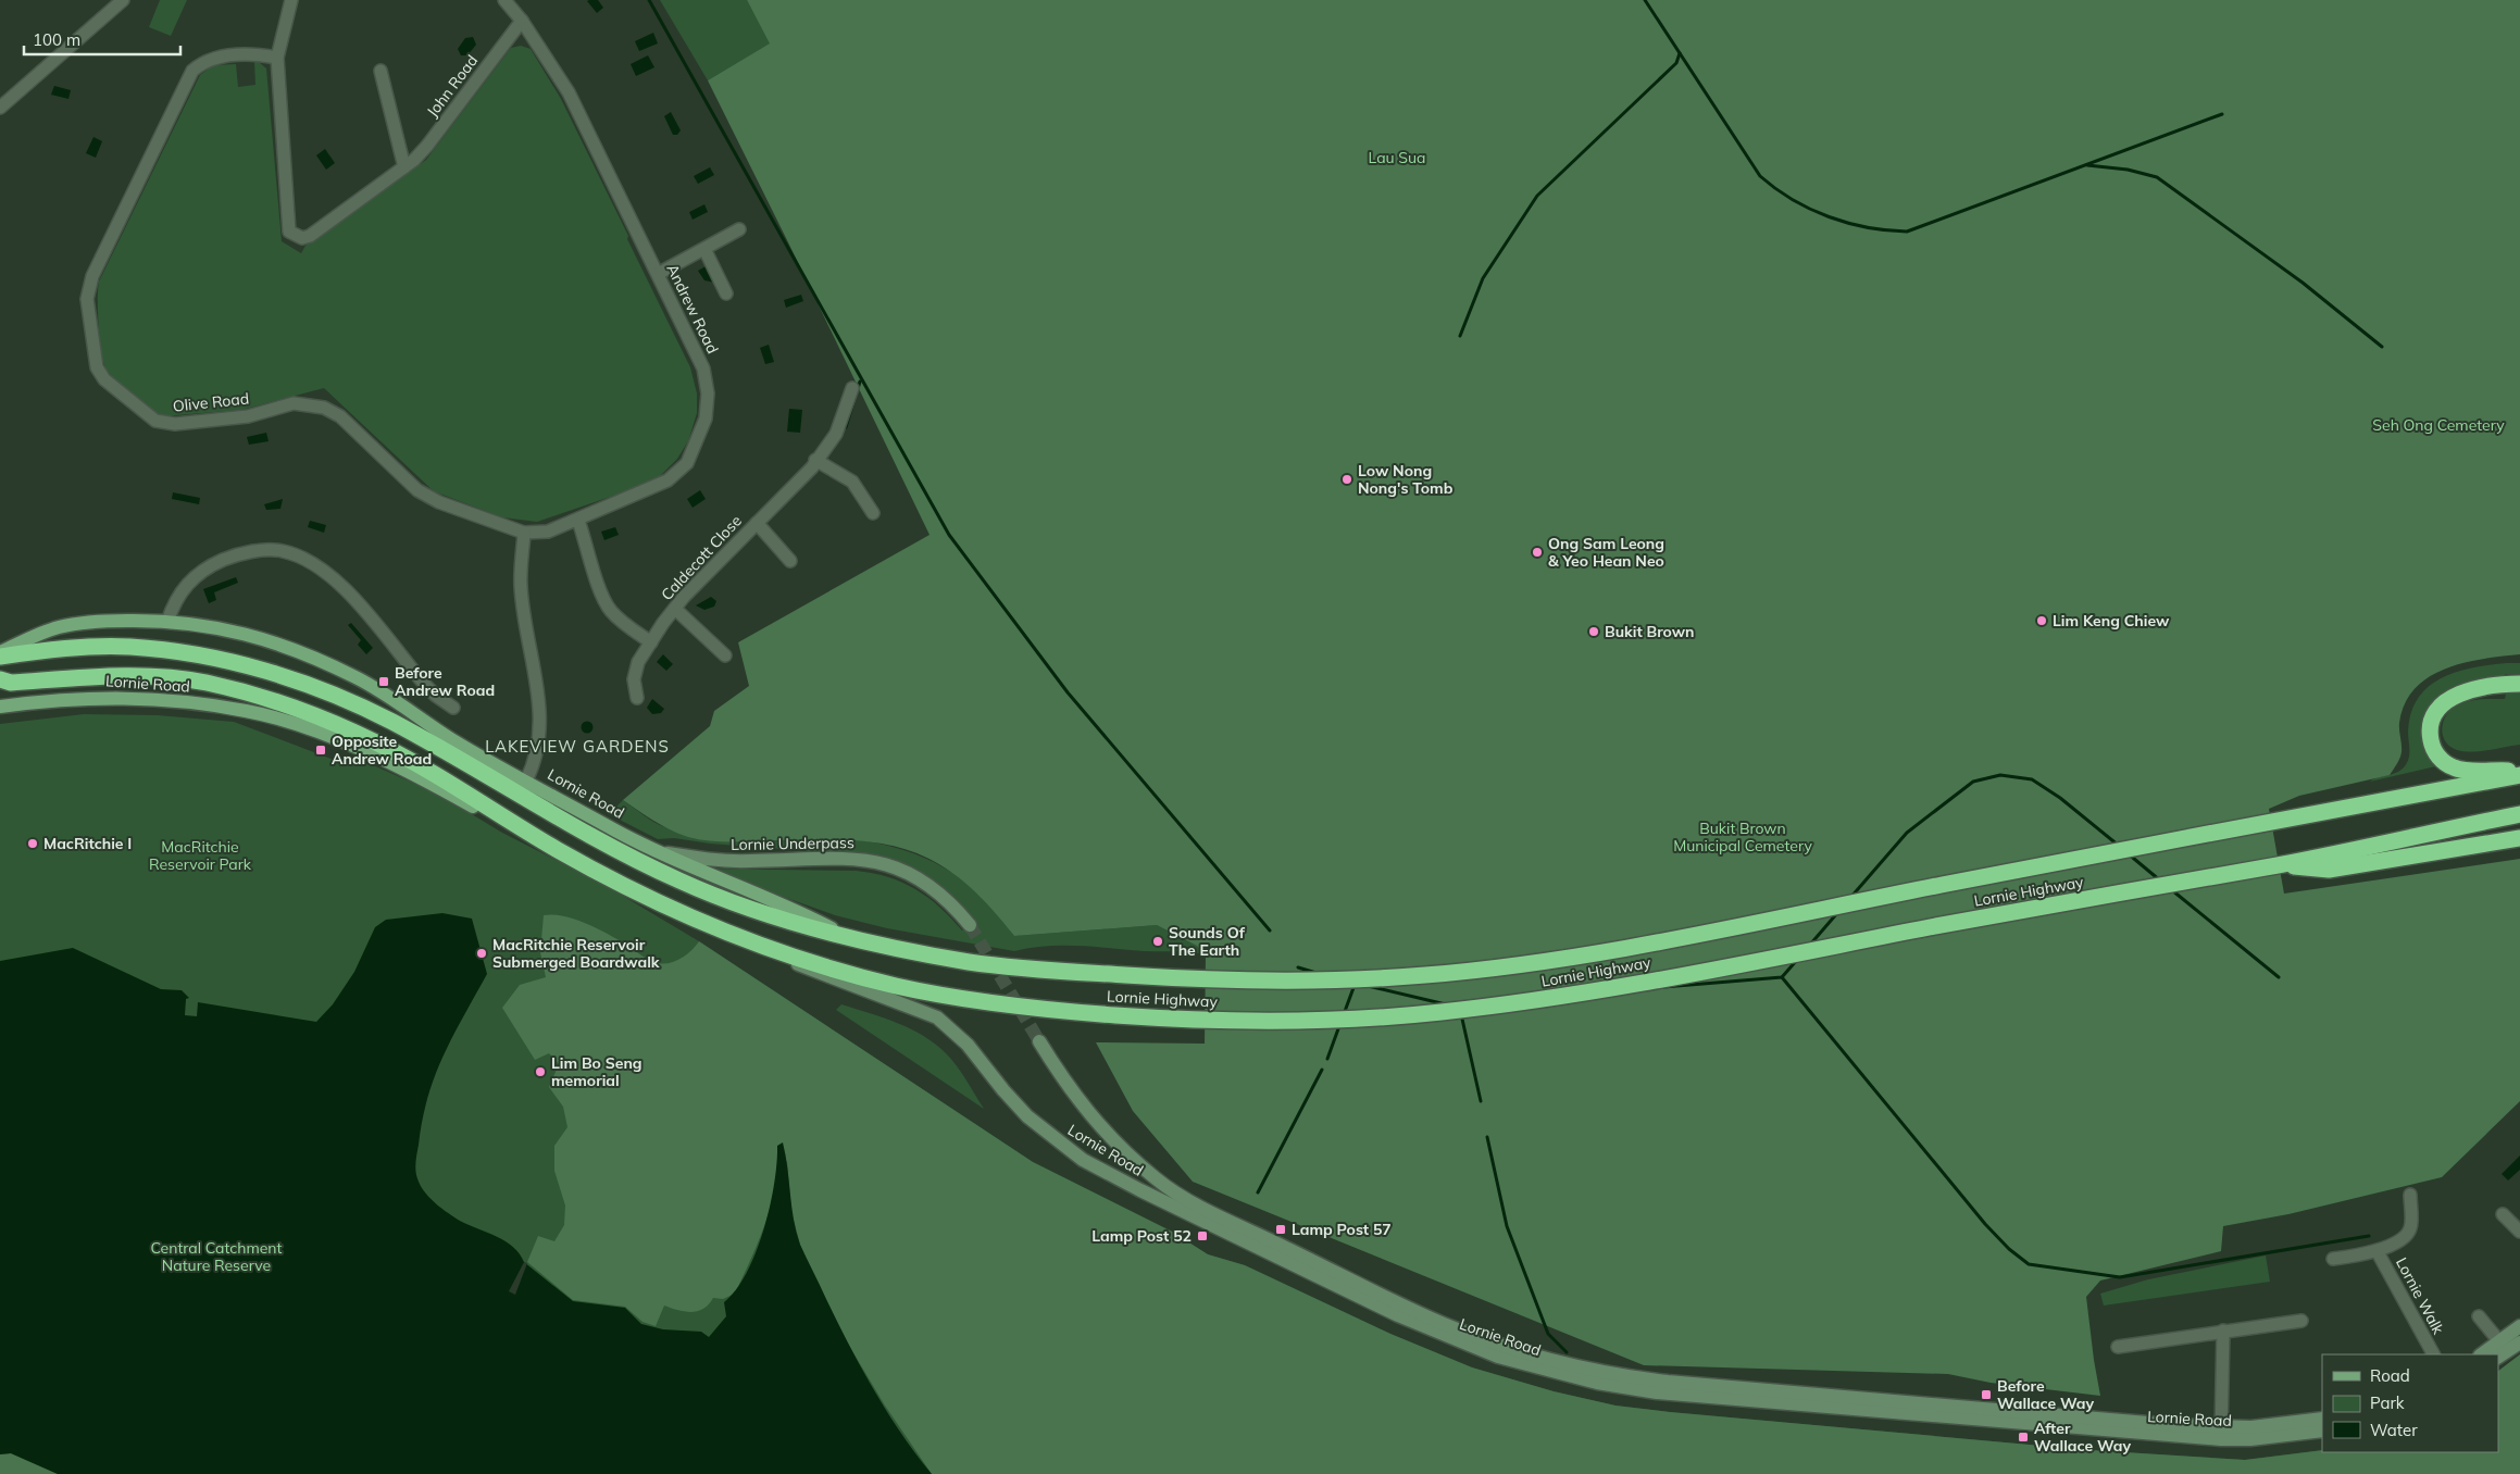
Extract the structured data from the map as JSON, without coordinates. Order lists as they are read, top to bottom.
{
  "streets": {
    "highway": ["Lornie Road", "Lornie Highway"],
    "street": [
      "John Road",
      "Andrew Road",
      "Olive Road",
      "Caldecott Close",
      "Lornie Underpass",
      "Lornie Walk"
    ]
  },
  "crossings": [
    ["John Road", "Andrew Road"],
    ["John Road", "Olive Road"],
    ["Andrew Road", "Olive Road"],
    ["Lornie Road", "Lornie Underpass"],
    ["Lornie Road", "Lornie Highway"]
  ],
  "districts": ["LAKEVIEW GARDENS"],
  "parks": [
    "Lau Sua",
    "Seh Ong Cemetery",
    "Bukit Brown Municipal Cemetery",
    "MacRitchie Reservoir Park",
    "Central Catchment Nature Reserve"
  ],
  "places": {
    "other": [
      "Low Nong Nong's Tomb",
      "Ong Sam Leong & Yeo Hean Neo",
      "Lim Keng Chiew",
      "Bukit Brown",
      "MacRitchie I",
      "Sounds Of The Earth",
      "MacRitchie Reservoir Submerged Boardwalk",
      "Lim Bo Seng memorial"
    ],
    "transit": [
      "Before Andrew Road",
      "Opposite Andrew Road",
      "Lamp Post 57",
      "Lamp Post 52",
      "Before Wallace Way",
      "After Wallace Way"
    ]
  },
  "legend": ["Road", "Park", "Water"],
  "scale_bar": "100 m"
}
